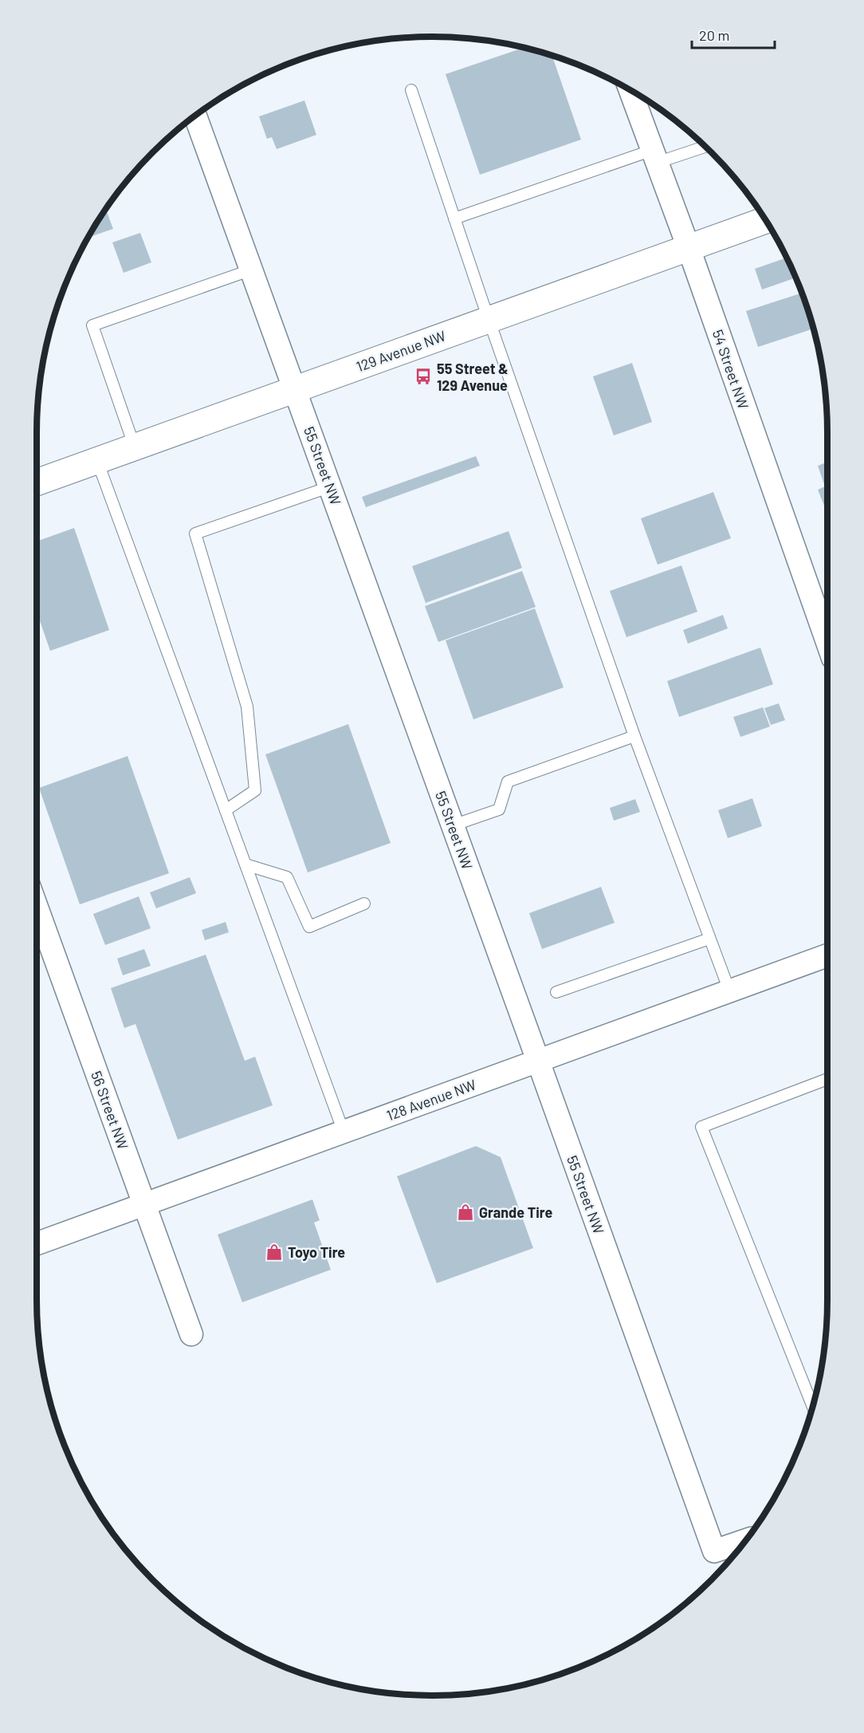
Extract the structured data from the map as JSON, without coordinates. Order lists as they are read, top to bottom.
{
  "streets": {
    "street": [
      "129 Avenue NW",
      "54 Street NW",
      "55 Street NW",
      "128 Avenue NW",
      "56 Street NW"
    ]
  },
  "crossings": [
    ["129 Avenue NW", "54 Street NW"],
    ["129 Avenue NW", "55 Street NW"],
    ["55 Street NW", "128 Avenue NW"],
    ["128 Avenue NW", "56 Street NW"]
  ],
  "places": {
    "bus stop": ["55 Street & 129 Avenue"],
    "shop": ["Grande Tire", "Toyo Tire"]
  },
  "scale_bar": "20 m"
}
